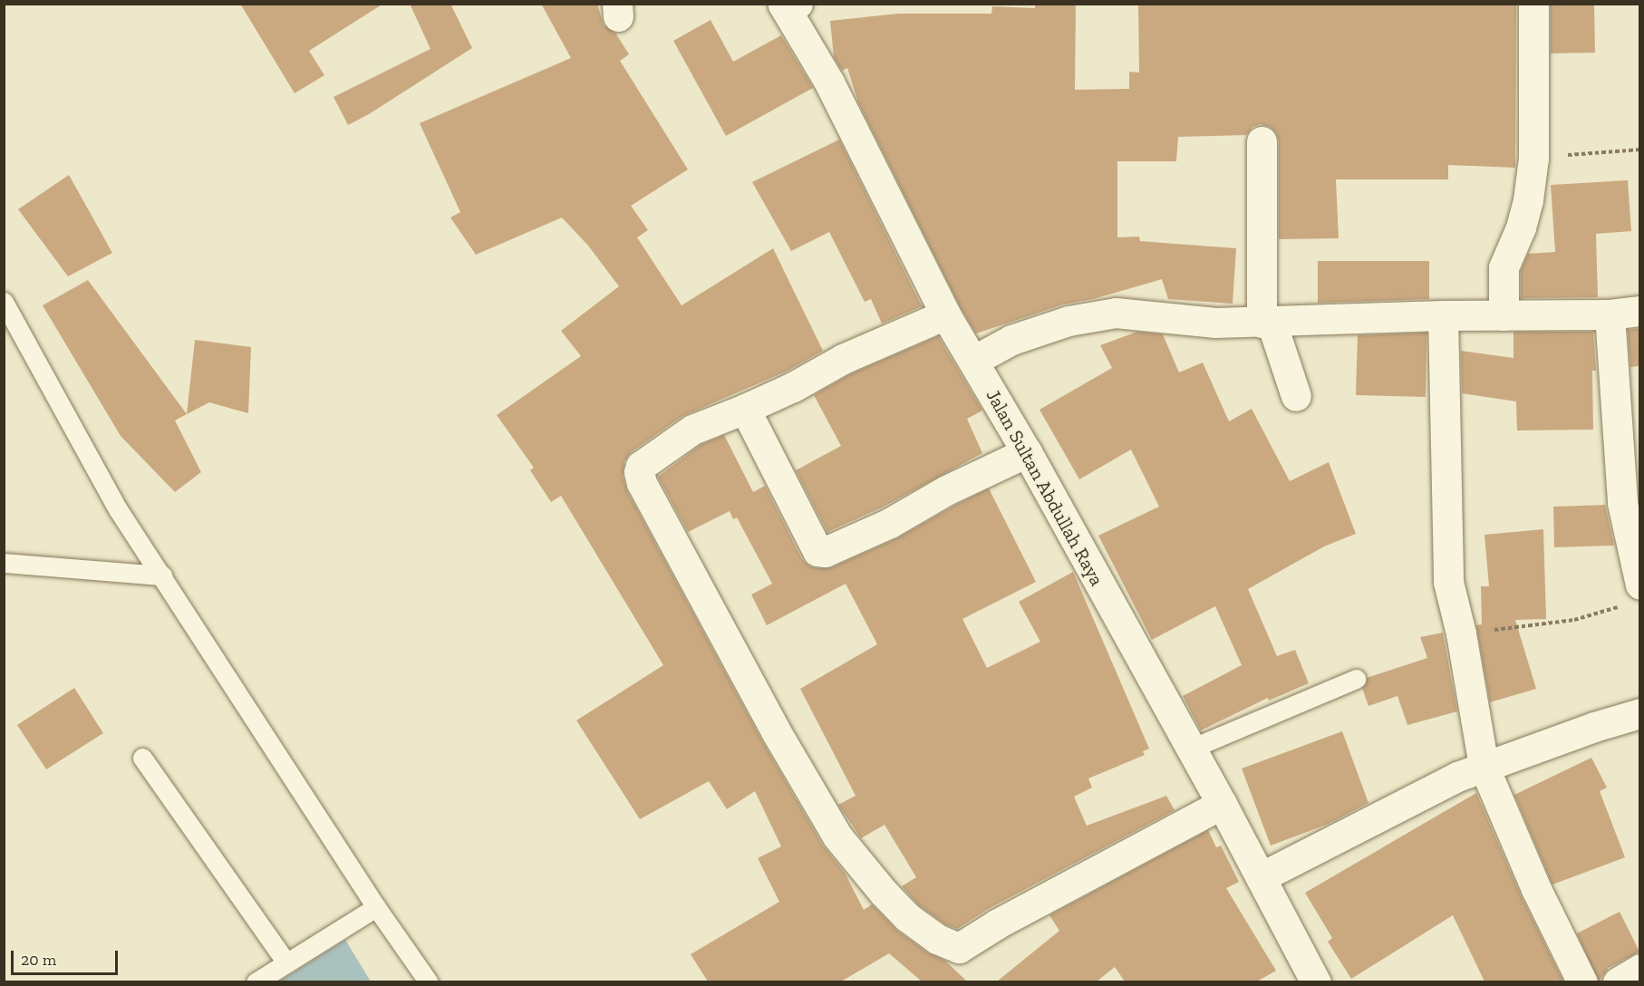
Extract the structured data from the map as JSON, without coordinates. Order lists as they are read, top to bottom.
{
  "streets": {
    "street": ["Jalan Sultan Abdullah Raya"]
  },
  "scale_bar": "20 m"
}
